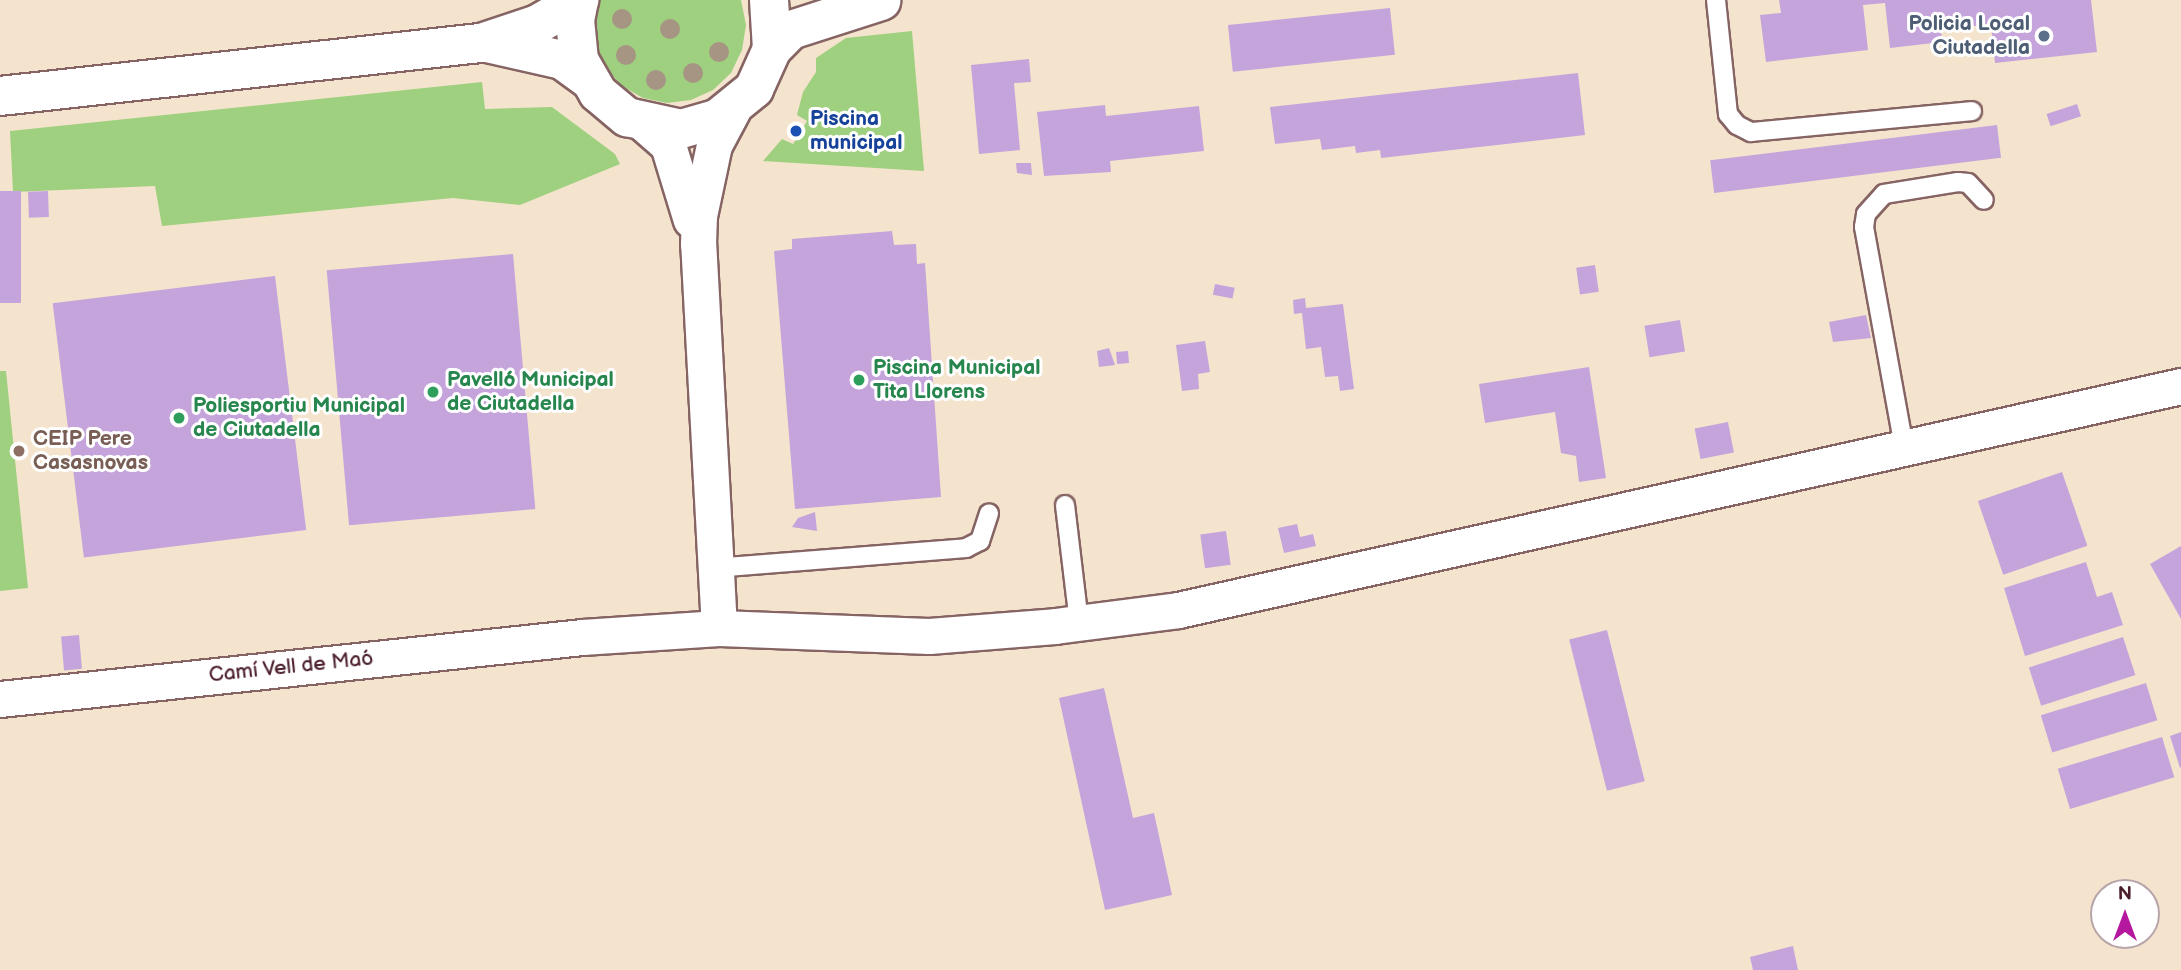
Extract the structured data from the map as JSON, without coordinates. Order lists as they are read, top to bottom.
{
  "streets": {
    "street": ["Camí Vell de Maó"]
  },
  "places": [
    "Policia Local Ciutadella",
    "Piscina municipal",
    "Piscina Municipal Tita Llorens",
    "Pavelló Municipal de Ciutadella",
    "Poliesportiu Municipal de Ciutadella",
    "CEIP Pere Casasnovas"
  ],
  "north": "top"
}
